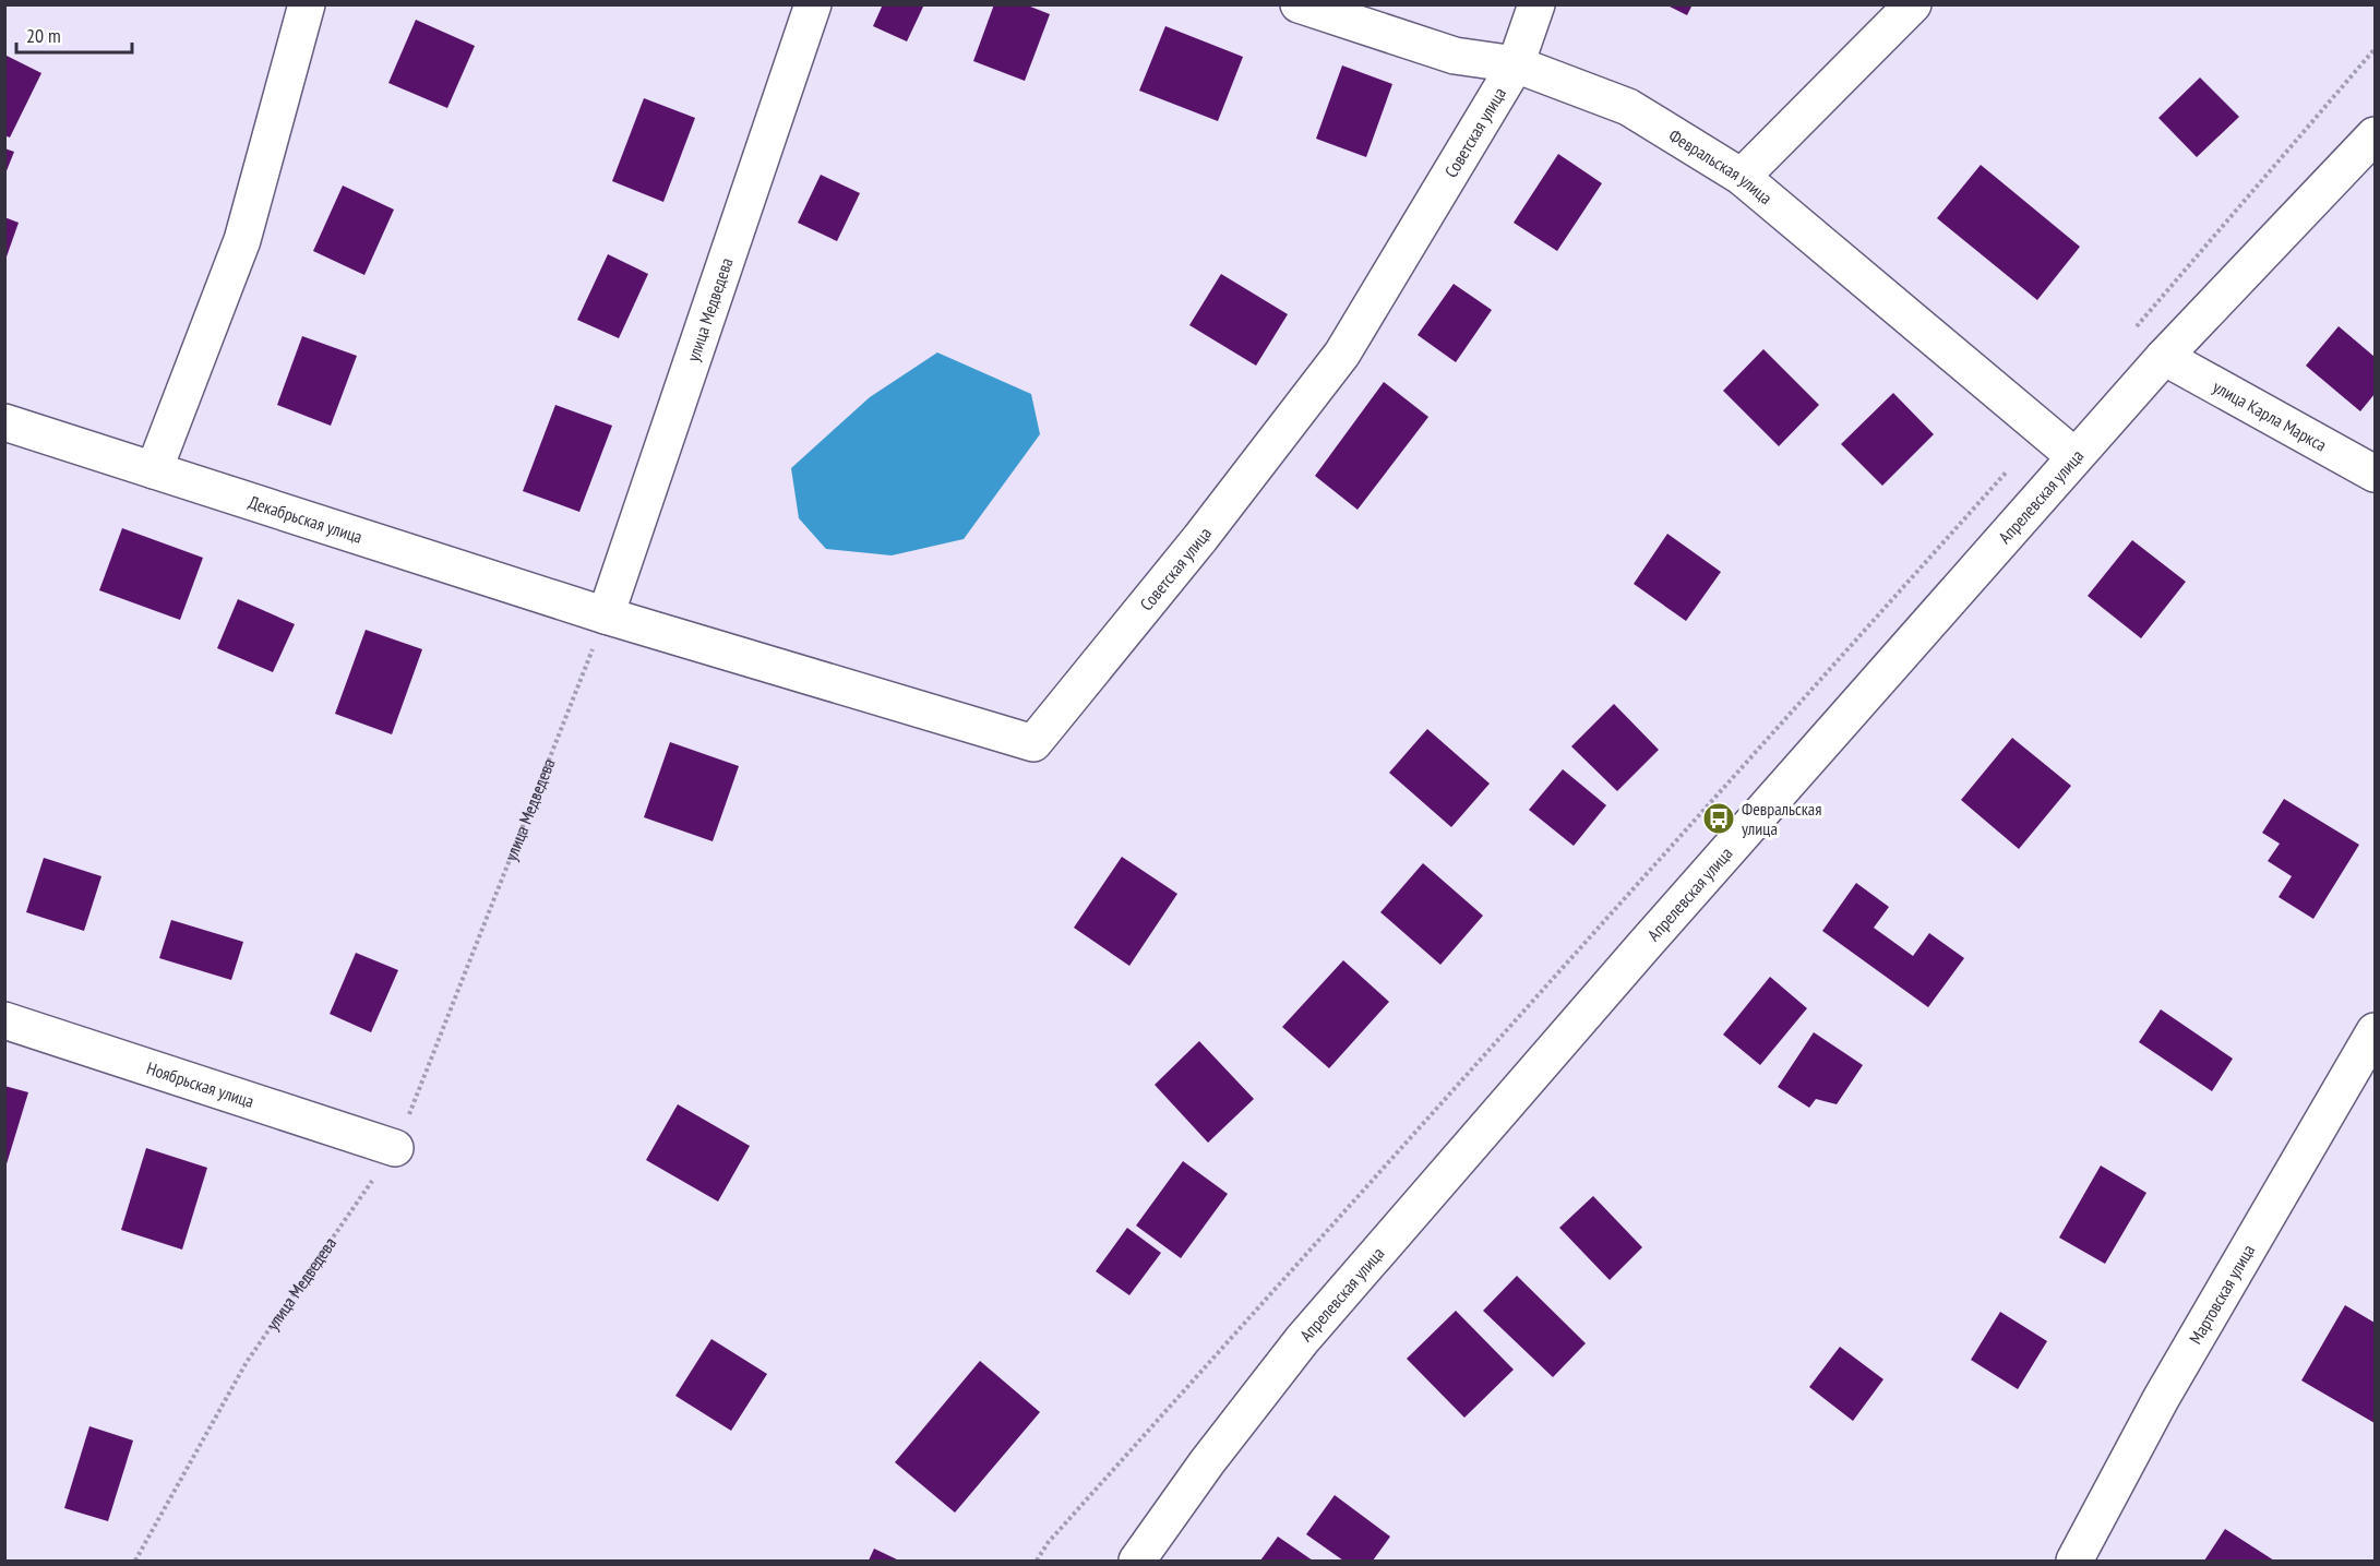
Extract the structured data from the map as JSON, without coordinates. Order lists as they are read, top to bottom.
{
  "streets": {
    "street": [
      "Советская улица",
      "Февральская улица",
      "улица Медведева",
      "улица Карла Маркса",
      "Апрелевская улица",
      "Декабрьская улица",
      "Ноябрьская улица",
      "Мартовская улица"
    ]
  },
  "crossings": [
    ["Советская улица", "Февральская улица"],
    ["Советская улица", "улица Медведева"],
    ["Советская улица", "Декабрьская улица"],
    ["Февральская улица", "Апрелевская улица"],
    ["улица Медведева", "Декабрьская улица"],
    ["улица Медведева", "Ноябрьская улица"],
    ["улица Карла Маркса", "Апрелевская улица"]
  ],
  "places": {
    "bus stop": ["Февральская улица"]
  },
  "scale_bar": "20 m"
}
